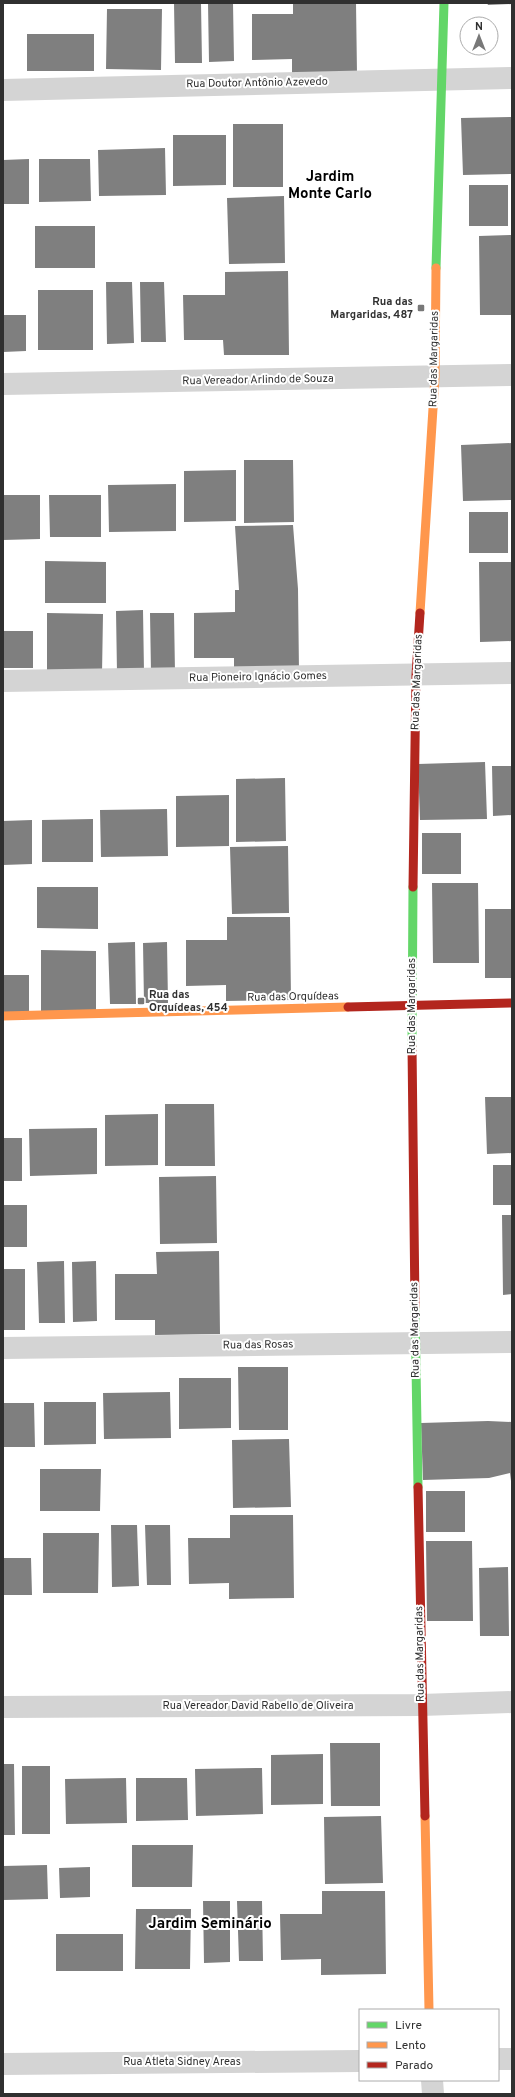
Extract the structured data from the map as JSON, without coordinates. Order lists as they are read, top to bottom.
{
  "streets": {
    "street": [
      "Rua Doutor Antônio Azevedo",
      "Rua das Margaridas",
      "Rua Vereador Arlindo de Souza",
      "Rua Pioneiro Ignácio Gomes",
      "Rua das Orquídeas",
      "Rua das Rosas",
      "Rua Vereador David Rabello de Oliveira",
      "Rua Atleta Sidney Areas"
    ]
  },
  "crossings": [
    ["Rua Doutor Antônio Azevedo", "Rua das Margaridas"],
    ["Rua das Margaridas", "Rua Vereador Arlindo de Souza"],
    ["Rua das Margaridas", "Rua Pioneiro Ignácio Gomes"],
    ["Rua das Margaridas", "Rua das Orquídeas"],
    ["Rua das Margaridas", "Rua das Rosas"],
    ["Rua das Margaridas", "Rua Vereador David Rabello de Oliveira"]
  ],
  "districts": ["Jardim Monte Carlo", "Jardim Seminário"],
  "places": {
    "transit": ["Rua das Margaridas, 487", "Rua das Orquídeas, 454"]
  },
  "legend": ["Livre", "Lento", "Parado"],
  "north": "top"
}
